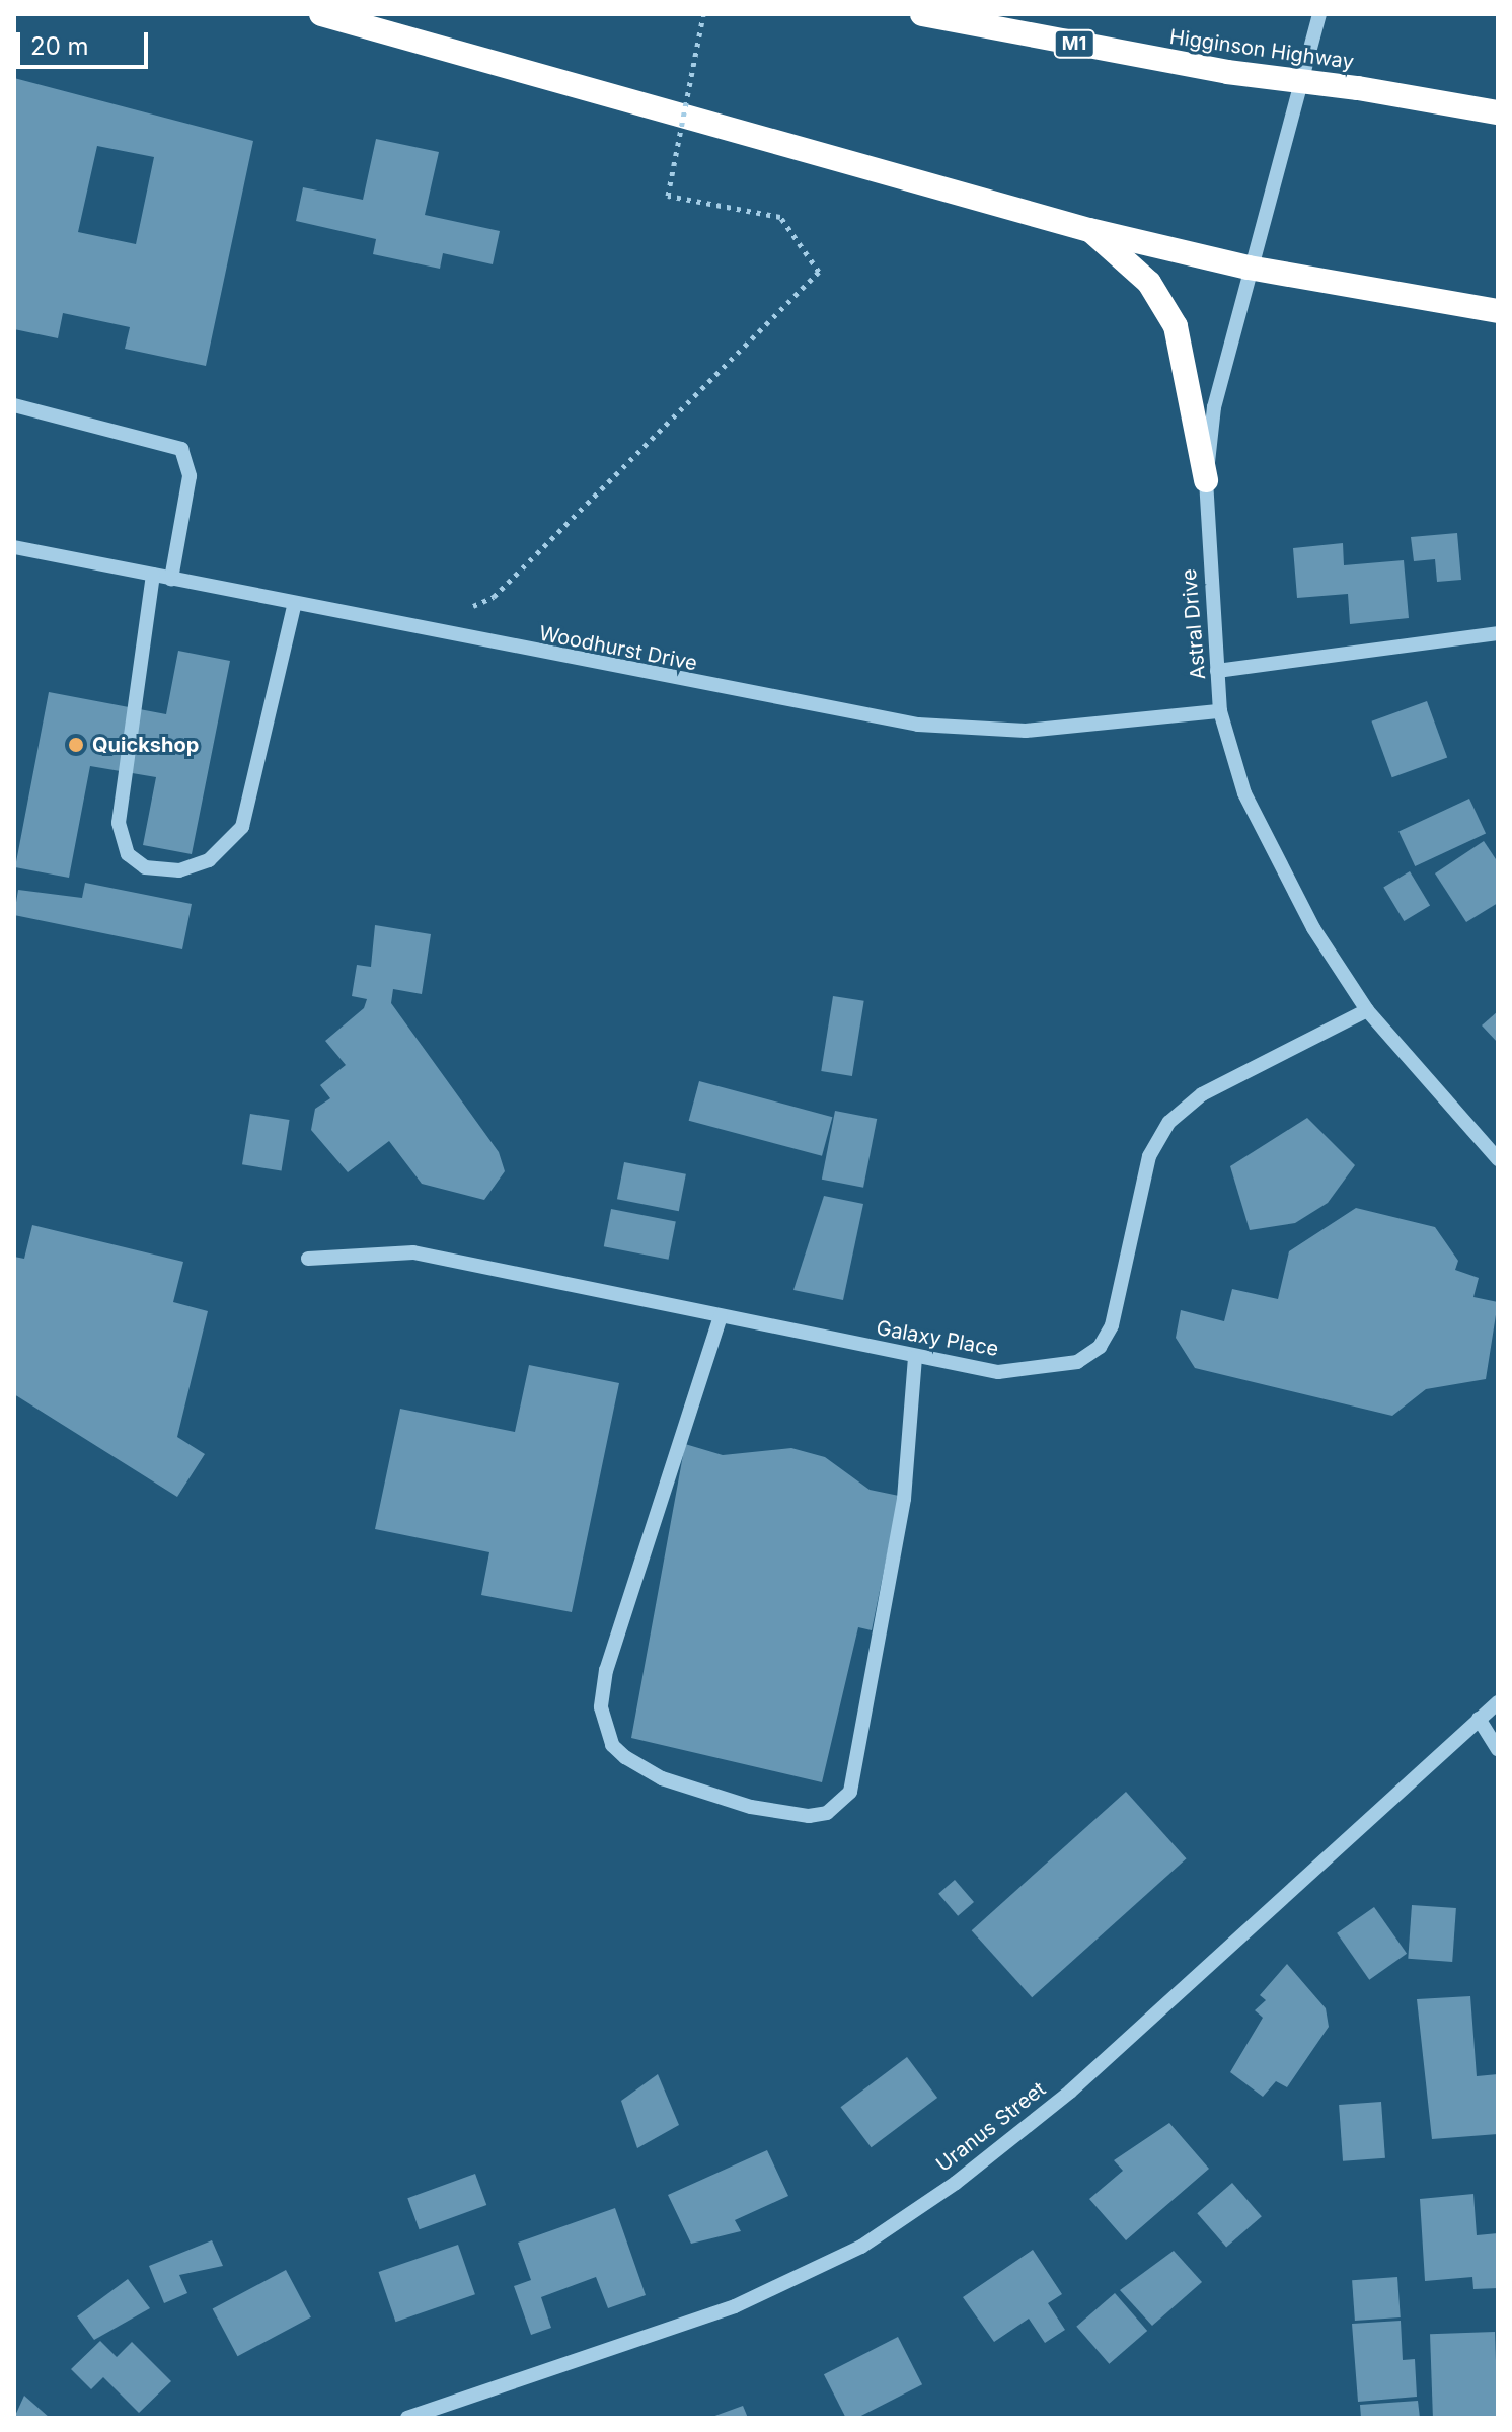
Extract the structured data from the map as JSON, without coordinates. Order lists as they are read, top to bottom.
{
  "streets": {
    "highway": ["M1", "Higginson Highway"],
    "street": [
      "Astral Drive",
      "Woodhurst Drive",
      "Galaxy Place",
      "Uranus Street"
    ]
  },
  "crossings": [
    ["Astral Drive", "Woodhurst Drive"],
    ["Astral Drive", "Galaxy Place"]
  ],
  "places": ["Quickshop"],
  "scale_bar": "20 m"
}
